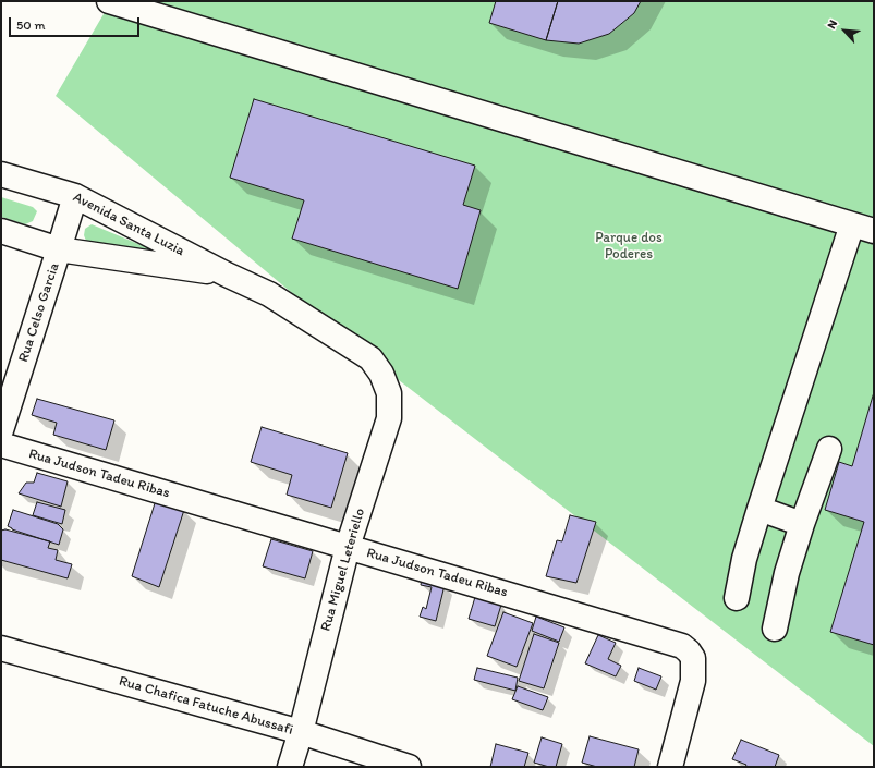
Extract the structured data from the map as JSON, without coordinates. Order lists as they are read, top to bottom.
{
  "streets": {
    "street": [
      "Avenida Santa Luzia",
      "Rua Celso Garcia",
      "Rua Judson Tadeu Ribas",
      "Rua Miguel Leteriello",
      "Rua Chafica Fatuche Abussafi"
    ]
  },
  "crossings": [
    ["Avenida Santa Luzia", "Rua Celso Garcia"],
    ["Avenida Santa Luzia", "Rua Miguel Leteriello"],
    ["Rua Judson Tadeu Ribas", "Rua Miguel Leteriello"],
    ["Rua Miguel Leteriello", "Rua Chafica Fatuche Abussafi"]
  ],
  "parks": ["Parque dos Poderes"],
  "scale_bar": "50 m",
  "north": "top left"
}
